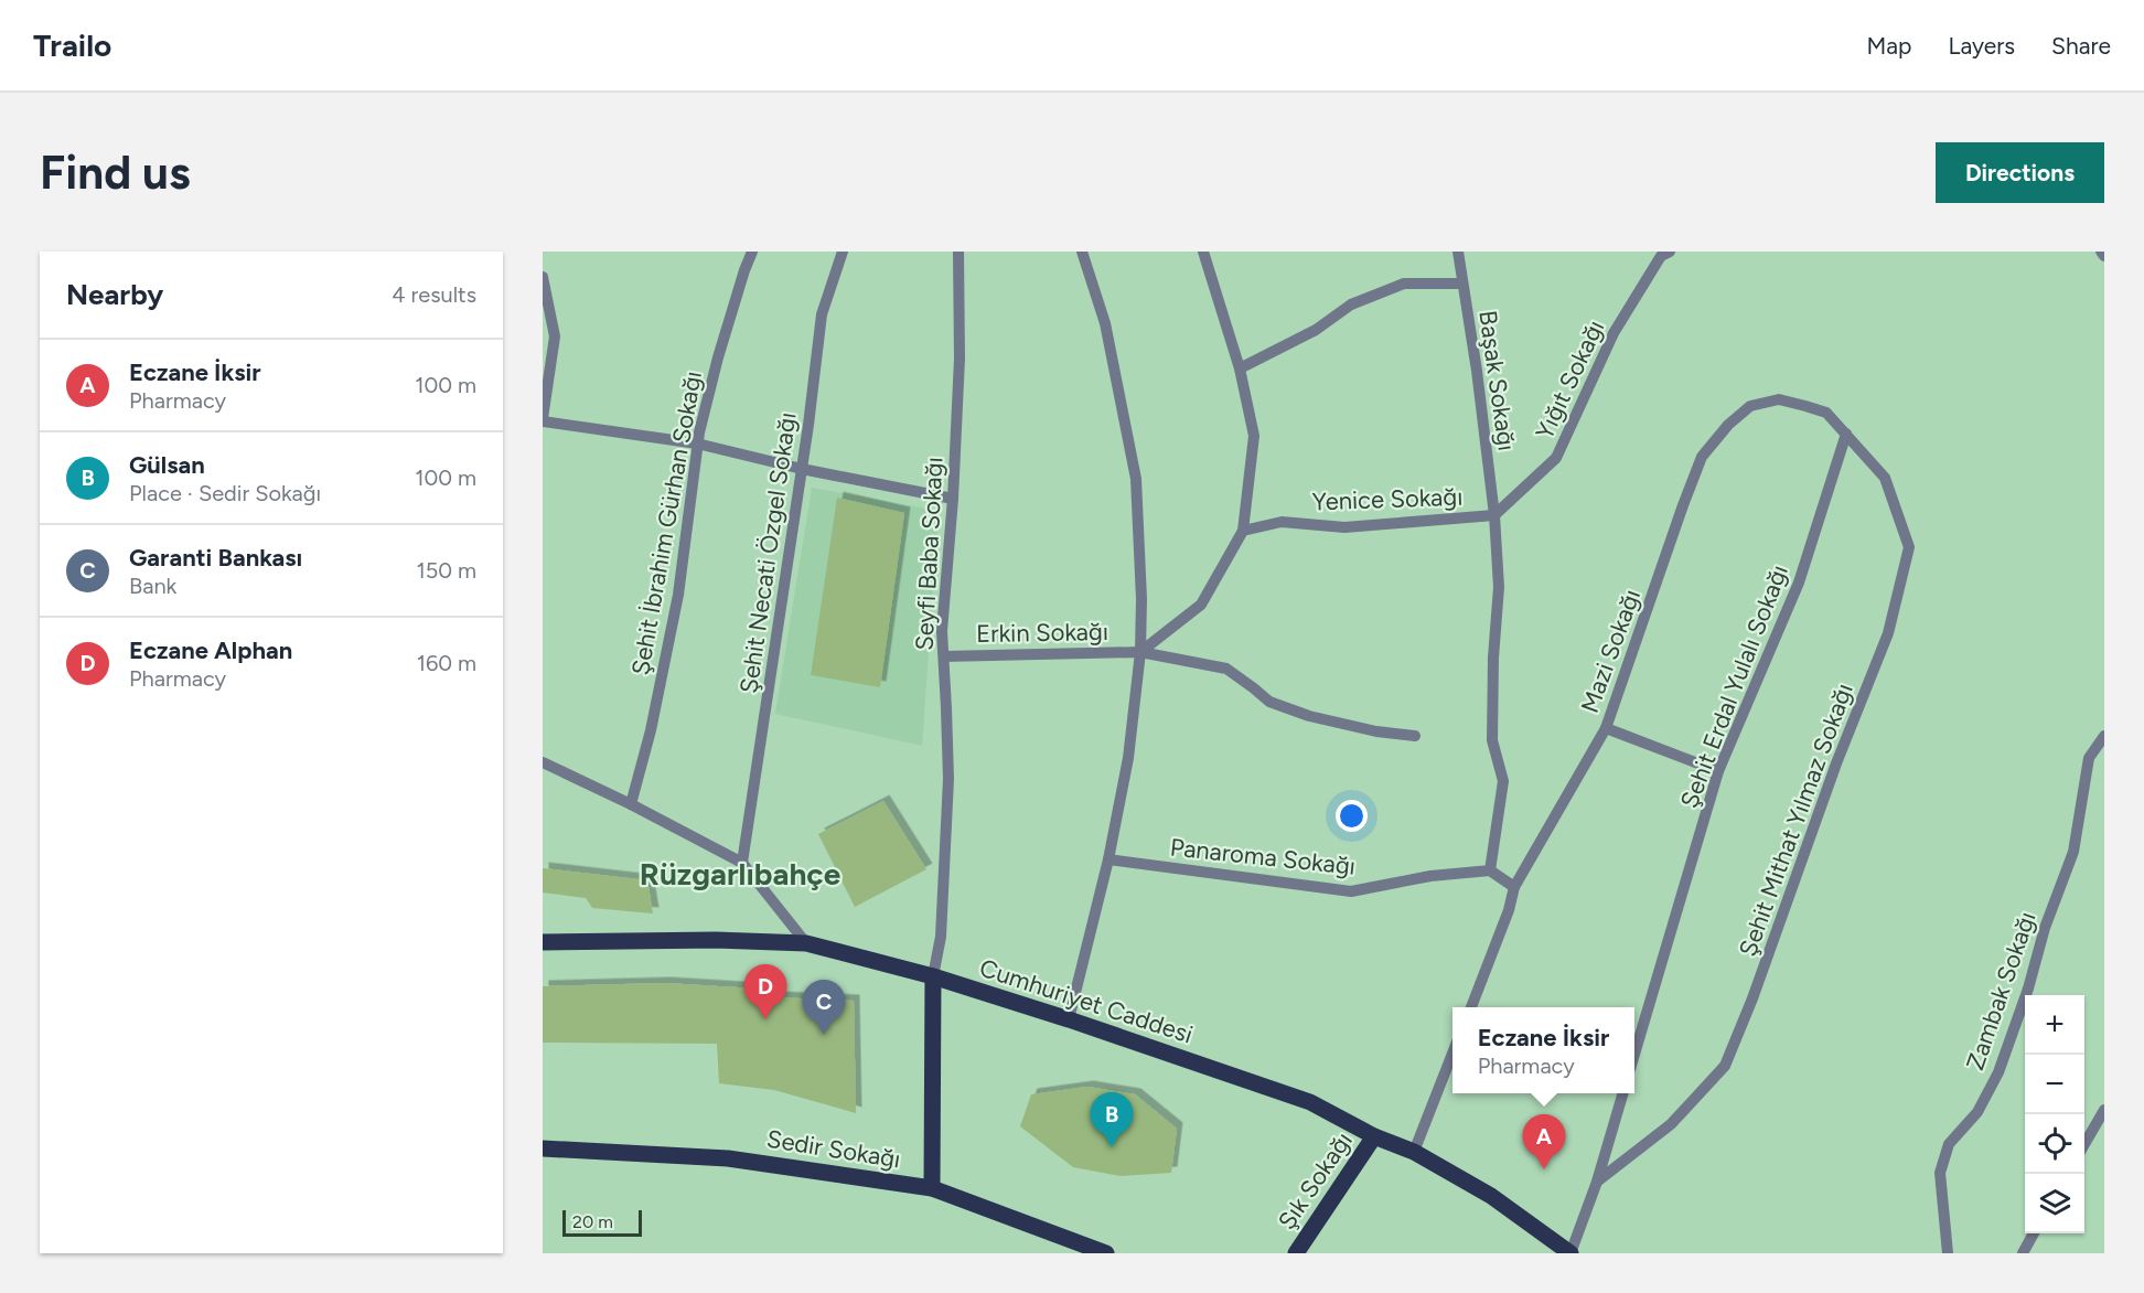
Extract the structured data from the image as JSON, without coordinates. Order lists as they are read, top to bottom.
{
  "streets": {
    "main road": ["Cumhuriyet Caddesi", "Sedir Sokağı", "Şık Sokağı"],
    "street": [
      "Yığıt Sokağı",
      "Başak Sokağı",
      "Yenice Sokağı",
      "Şehit İbrahim Gürhan Sokağı",
      "Şehit Necati Özgel Sokağı",
      "Seyfi Baba Sokağı",
      "Erkin Sokağı",
      "Mazi Sokağı",
      "Şehit Erdal Yulalı Sokağı",
      "Şehit Mithat Yılmaz Sokağı",
      "Panaroma Sokağı",
      "Zambak Sokağı"
    ]
  },
  "crossings": [
    ["Yığıt Sokağı", "Başak Sokağı"],
    ["Yığıt Sokağı", "Yenice Sokağı"],
    ["Başak Sokağı", "Yenice Sokağı"],
    ["Seyfi Baba Sokağı", "Erkin Sokağı"],
    ["Seyfi Baba Sokağı", "Cumhuriyet Caddesi"],
    ["Mazi Sokağı", "Şehit Erdal Yulalı Sokağı"],
    ["Mazi Sokağı", "Şehit Mithat Yılmaz Sokağı"],
    ["Şehit Erdal Yulalı Sokağı", "Şehit Mithat Yılmaz Sokağı"],
    ["Cumhuriyet Caddesi", "Şık Sokağı"]
  ],
  "districts": ["Rüzgarlıbahçe"],
  "scale_bar": "20 m",
  "page": {
    "header": "Trailo",
    "nav": ["Map", "Layers", "Share"],
    "buttons": "Directions",
    "title": "Find us",
    "heading": ["Nearby", "4 results"],
    "list": [
      {
        "mark": "A",
        "name": "Eczane İksir",
        "note": "Pharmacy",
        "value": "100 m"
      },
      {
        "mark": "B",
        "name": "Gülsan",
        "note": "Place · Sedir Sokağı",
        "value": "100 m"
      },
      {
        "mark": "C",
        "name": "Garanti Bankası",
        "note": "Bank",
        "value": "150 m"
      },
      {
        "mark": "D",
        "name": "Eczane Alphan",
        "note": "Pharmacy",
        "value": "160 m"
      }
    ],
    "pins": [
      "D",
      "C",
      "B",
      "A"
    ],
    "map_buttons": ["+", "−"],
    "popup": ["Eczane İksir", "Pharmacy"],
    "scale": "20 m"
  }
}
